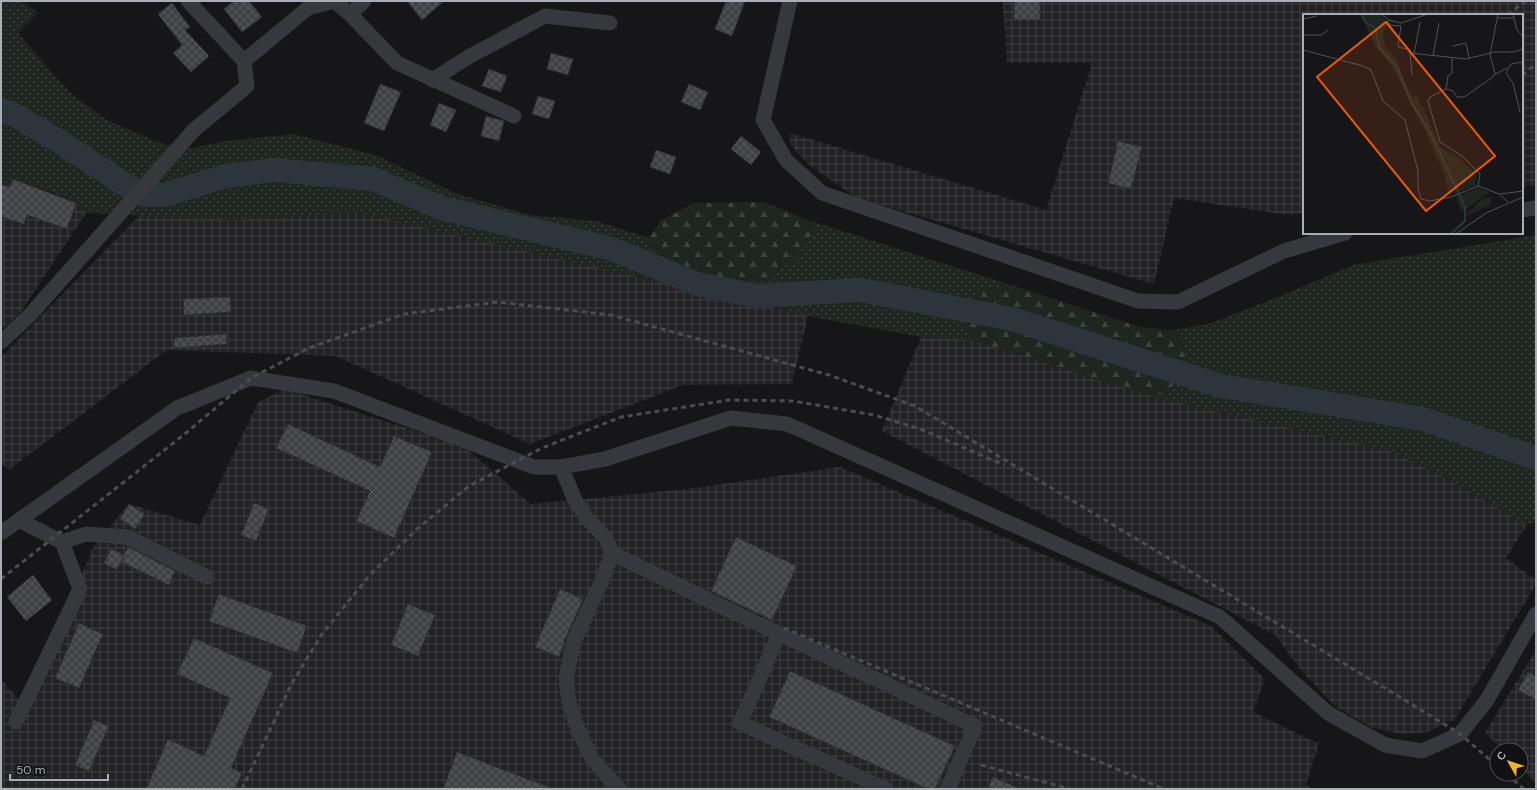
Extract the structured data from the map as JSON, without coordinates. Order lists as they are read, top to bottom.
{
  "scale_bar": "50 m",
  "north": "top left"
}
